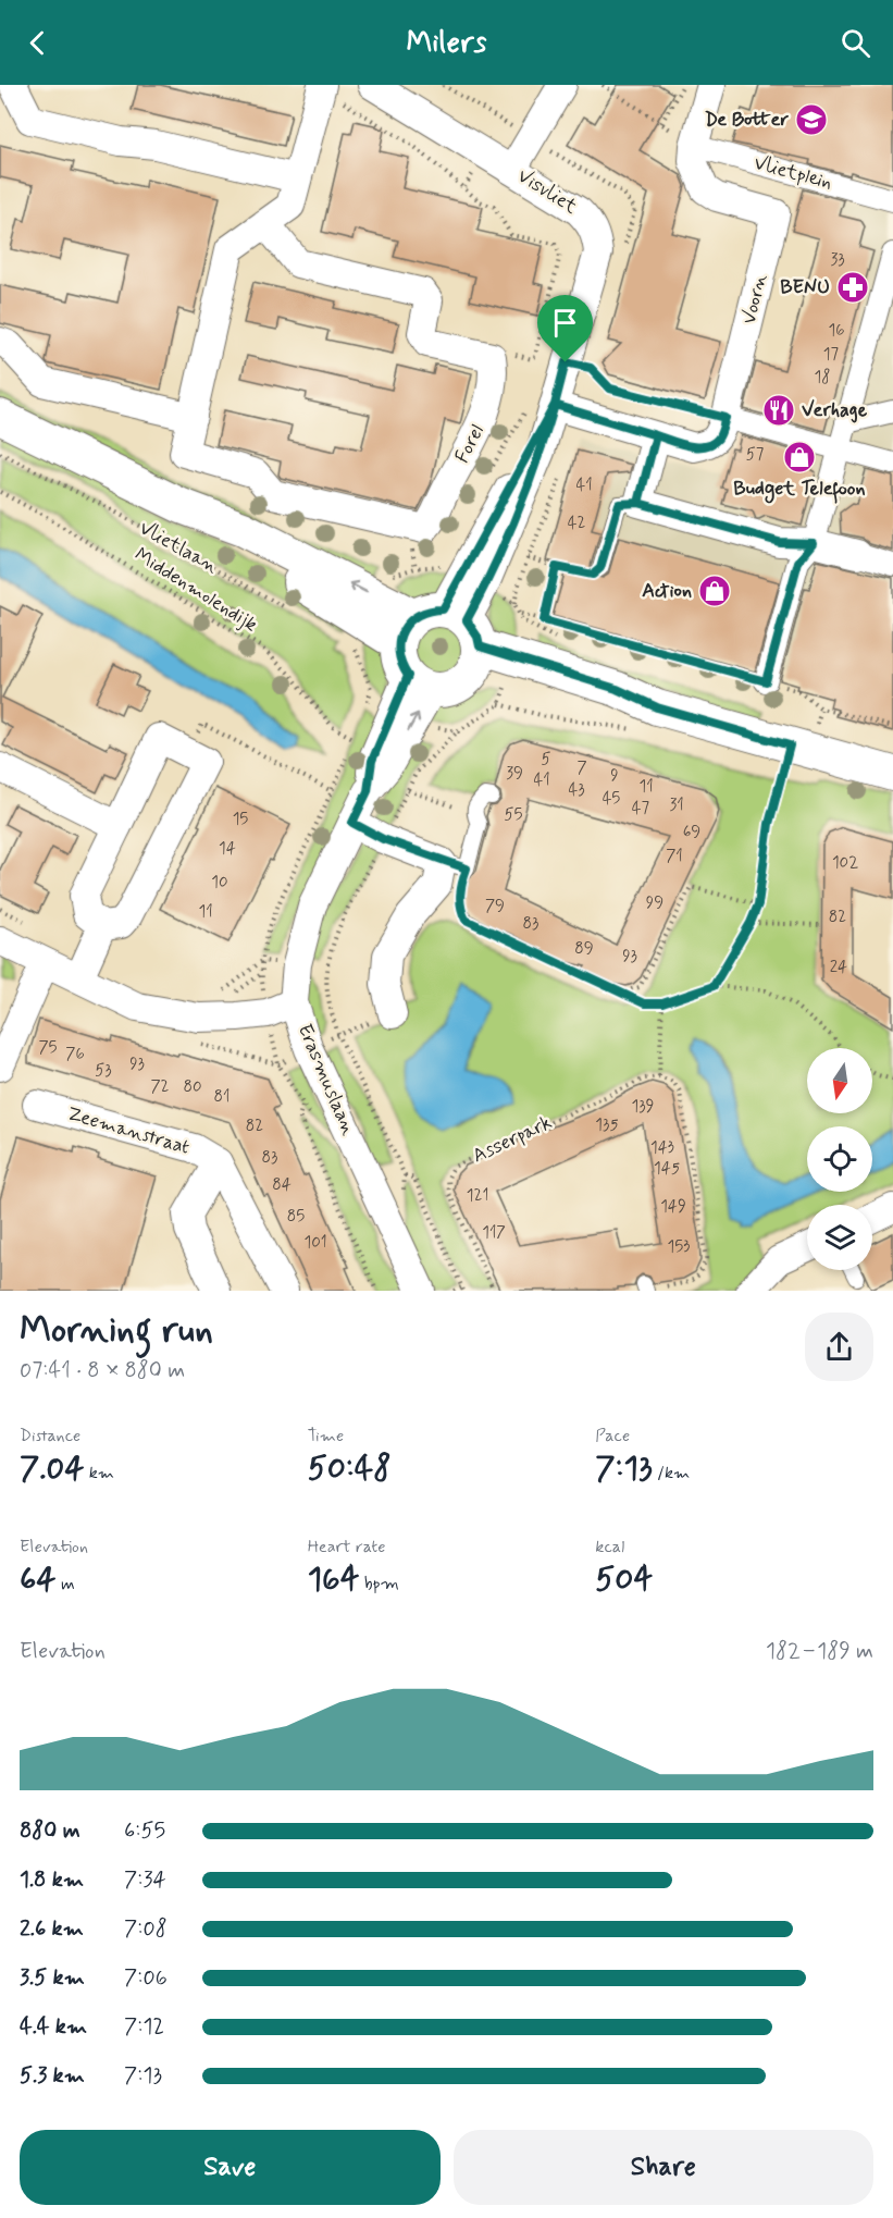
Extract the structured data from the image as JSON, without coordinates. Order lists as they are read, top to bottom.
{
  "streets": {
    "street": [
      "Vlietplein",
      "Visvliet",
      "Voorn",
      "Forel",
      "Vlietlaan",
      "Erasmuslaan",
      "Zeemanstraat"
    ],
    "path": ["Middenmolendijk", "Asserpark"]
  },
  "crossings": [
    ["Vlietplein", "Voorn"],
    ["Visvliet", "Voorn"],
    ["Visvliet", "Forel"],
    ["Visvliet", "Vlietlaan"]
  ],
  "places": {
    "school or university": ["De Botter"],
    "pharmacy": ["BENU"],
    "restaurant": ["Verhage"],
    "shop": ["Budget Telefoon", "Action"]
  },
  "house_numbers": [
    "33",
    "16",
    "17",
    "18",
    "57",
    "41",
    "42",
    "5",
    "7",
    "39",
    "9",
    "41",
    "11",
    "43",
    "45",
    "31",
    "47",
    "55",
    "15",
    "69",
    "14",
    "71",
    "102",
    "10",
    "99",
    "79",
    "11",
    "82",
    "83",
    "89",
    "93",
    "24",
    "75",
    "76",
    "93",
    "53",
    "72",
    "80",
    "81",
    "139",
    "135",
    "82",
    "143",
    "83",
    "145",
    "84",
    "121",
    "149",
    "85",
    "117",
    "101",
    "153"
  ],
  "north": "bottom",
  "page": {
    "header": "Milers",
    "heading": ["Morning run", "07:41 · 8 × 880 m"],
    "stats": [
      ["Distance", "7.04 km"],
      ["Time", "50:48"],
      ["Pace", "7:13 /km"],
      ["Elevation", "64 m"],
      ["Heart rate", "164 bpm"],
      ["kcal", "504"]
    ],
    "chart": ["Elevation", "182–189 m"],
    "list": [
      {
        "name": "880 m",
        "note": "6:55"
      },
      {
        "name": "1.8 km",
        "note": "7:34"
      },
      {
        "name": "2.6 km",
        "note": "7:08"
      },
      {
        "name": "3.5 km",
        "note": "7:06"
      },
      {
        "name": "4.4 km",
        "note": "7:12"
      },
      {
        "name": "5.3 km",
        "note": "7:13"
      }
    ],
    "buttons": ["Save", "Share"]
  }
}
